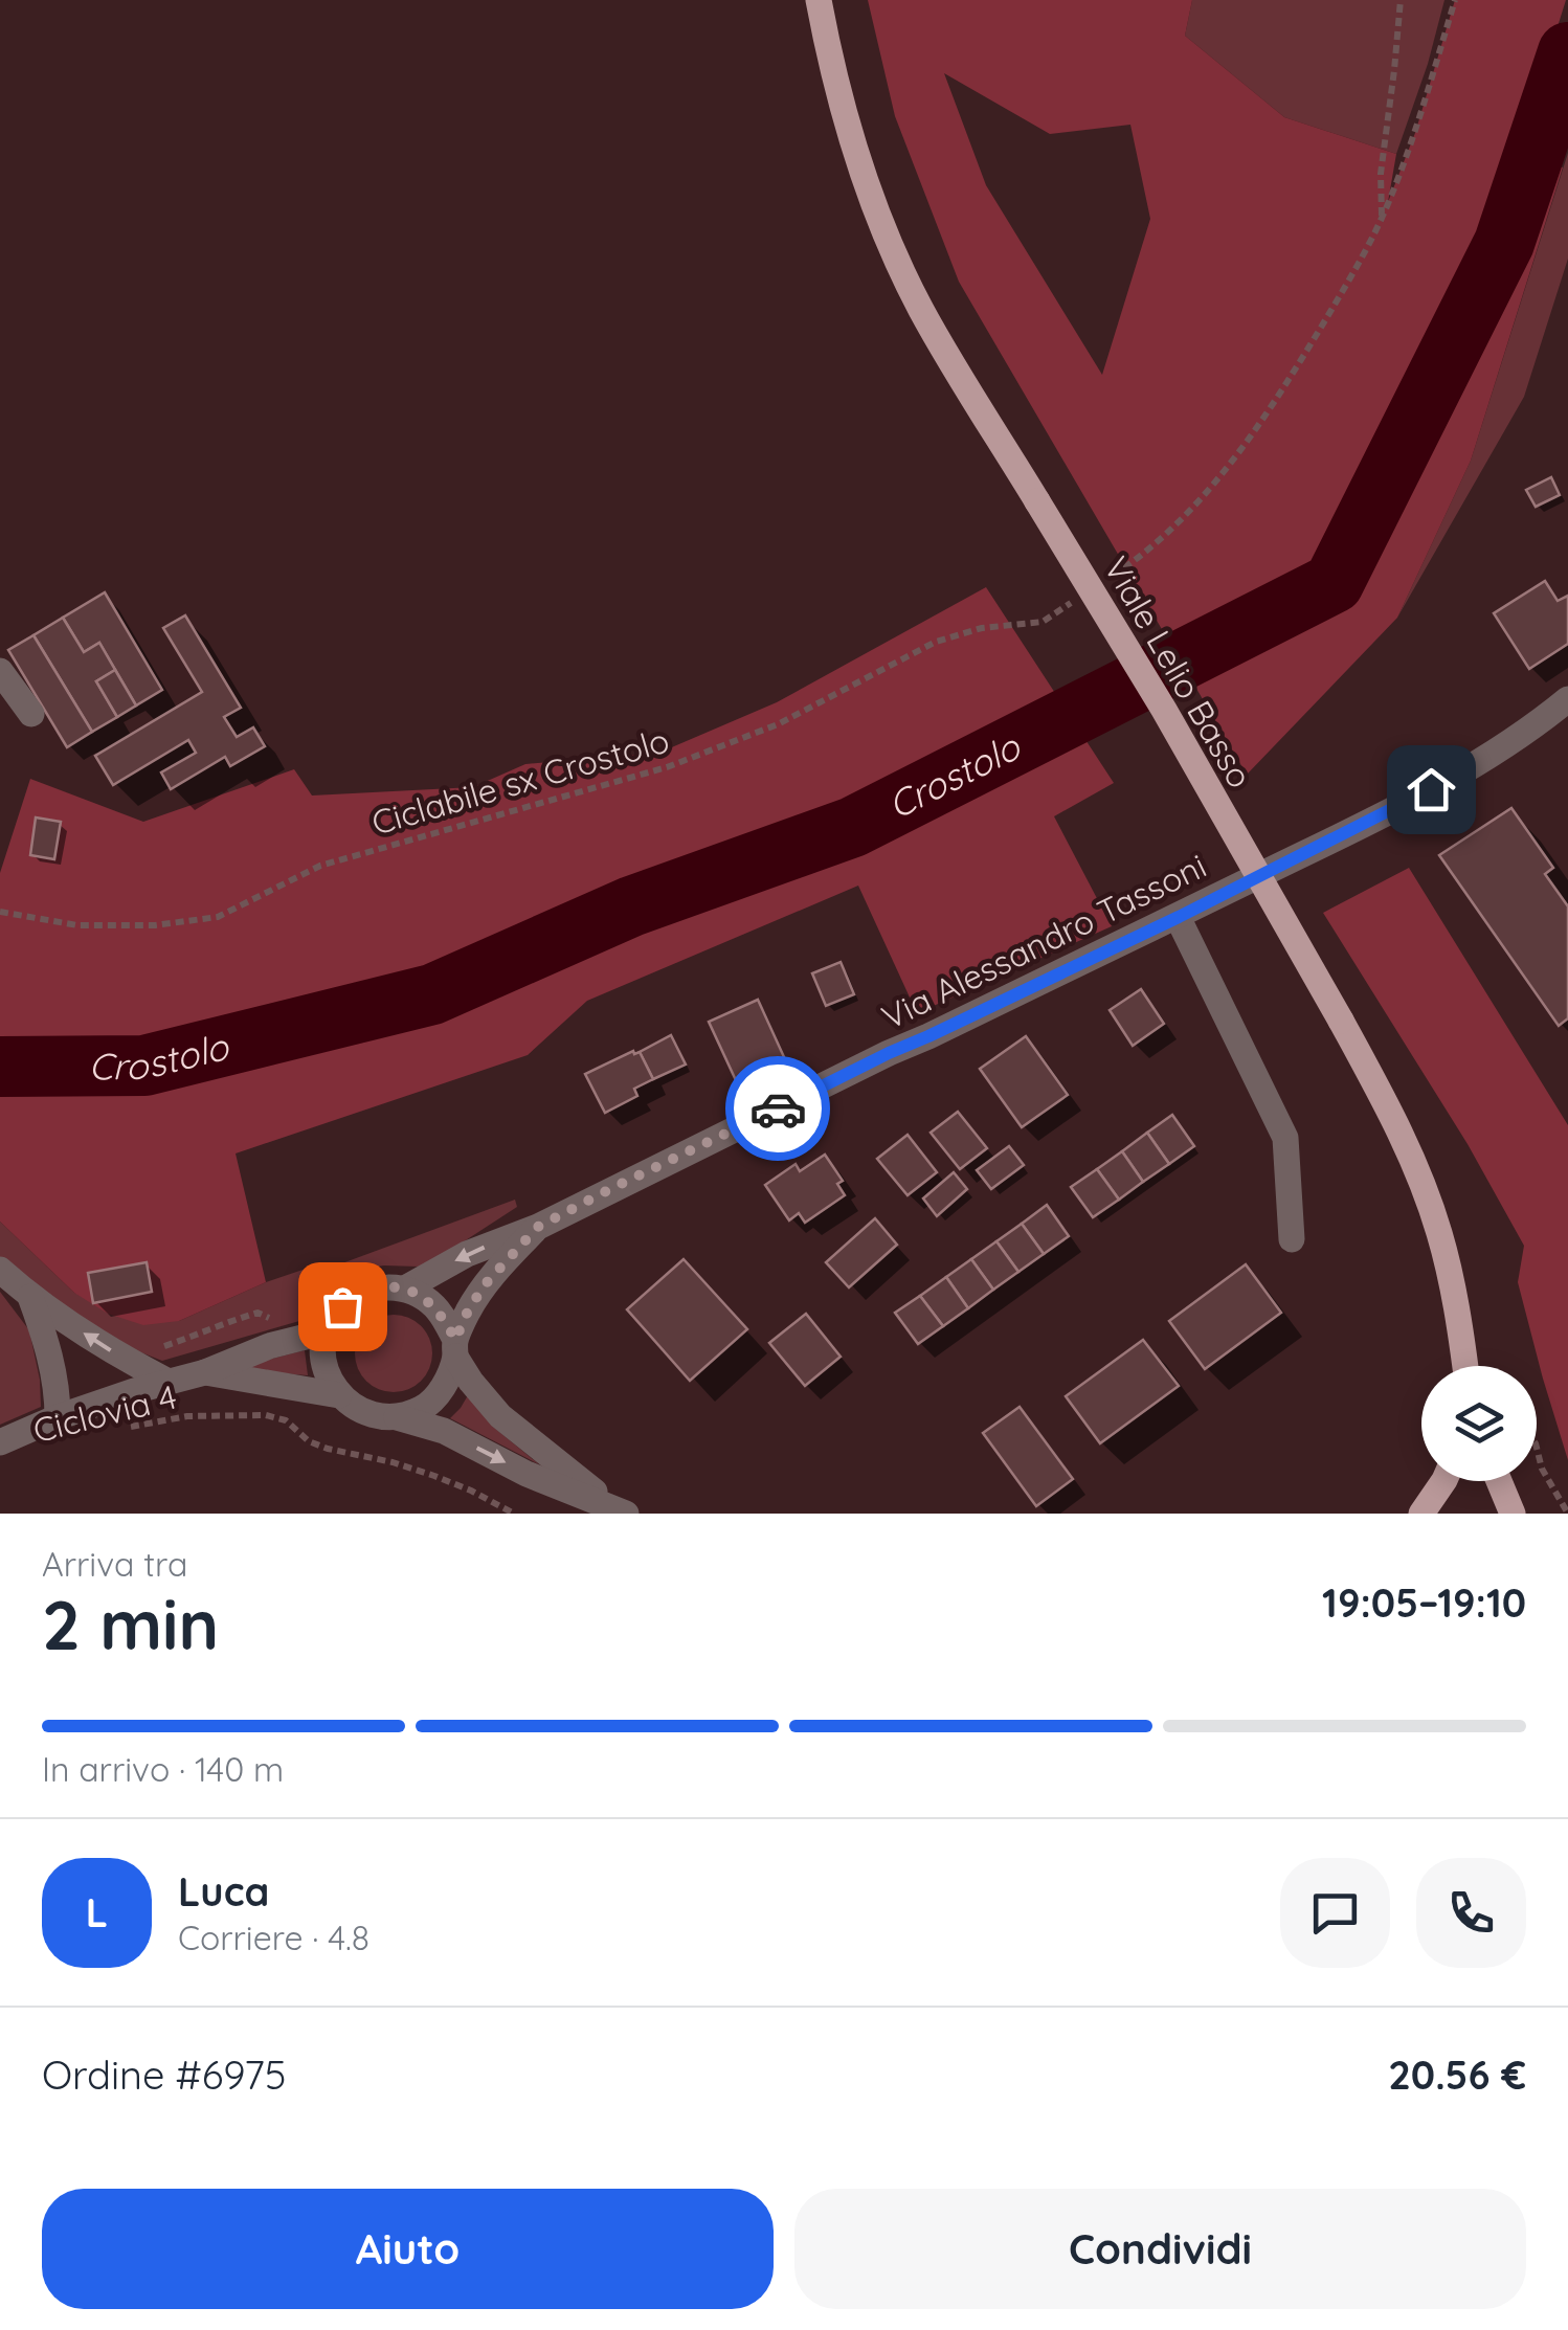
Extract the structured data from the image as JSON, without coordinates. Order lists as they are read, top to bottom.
{
  "streets": {
    "main road": ["Viale Lelio Basso"],
    "street": ["Via Alessandro Tassoni"],
    "path": ["Ciclabile sx Crostolo", "Ciclovia 4"]
  },
  "water": ["Crostolo"],
  "page": {
    "heading": ["2 min", "Arriva tra", "19:05–19:10"],
    "panel": [
      "Luca",
      "Corriere · 4.8",
      "Ordine #6975",
      "20.56 €"
    ],
    "bar": "In arrivo · 140 m",
    "round": "L",
    "buttons": ["Aiuto", "Condividi"]
  }
}
